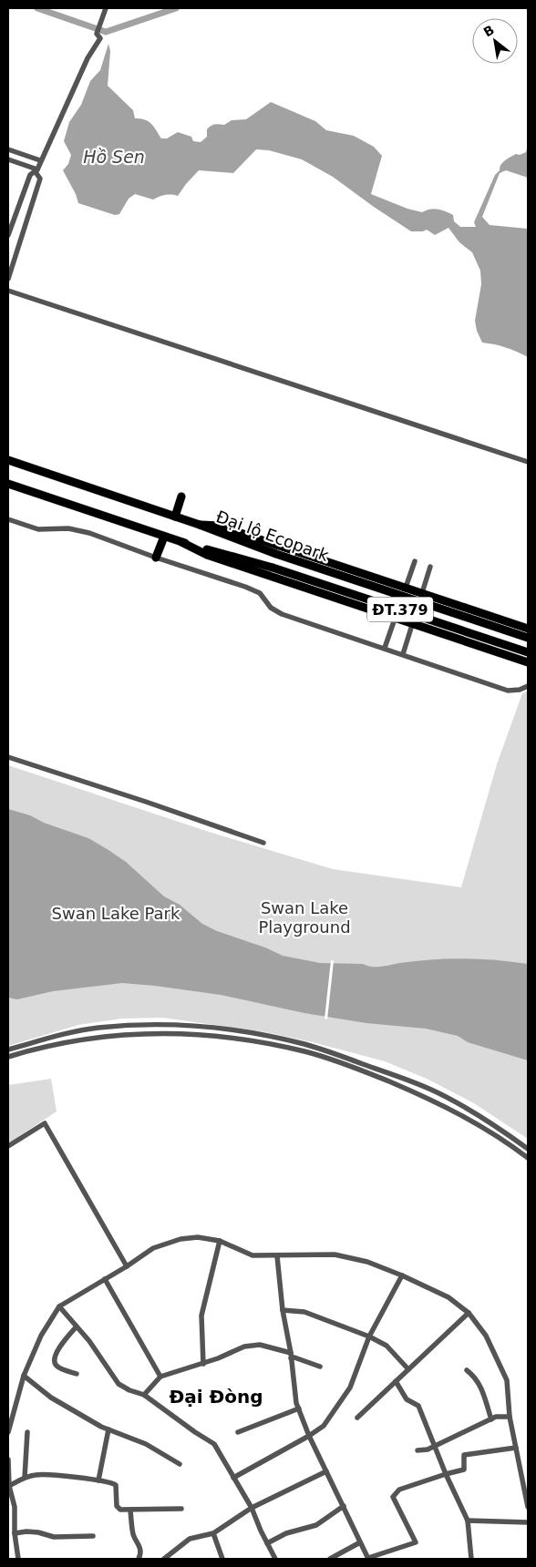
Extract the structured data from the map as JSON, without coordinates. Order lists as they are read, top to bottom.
{
  "streets": {
    "highway": ["Đại lộ Ecopark", "ĐT.379"]
  },
  "districts": ["Đại Đòng"],
  "water": ["Hồ Sen"],
  "parks": ["Swan Lake Playground", "Swan Lake Park"],
  "north": "top left"
}
